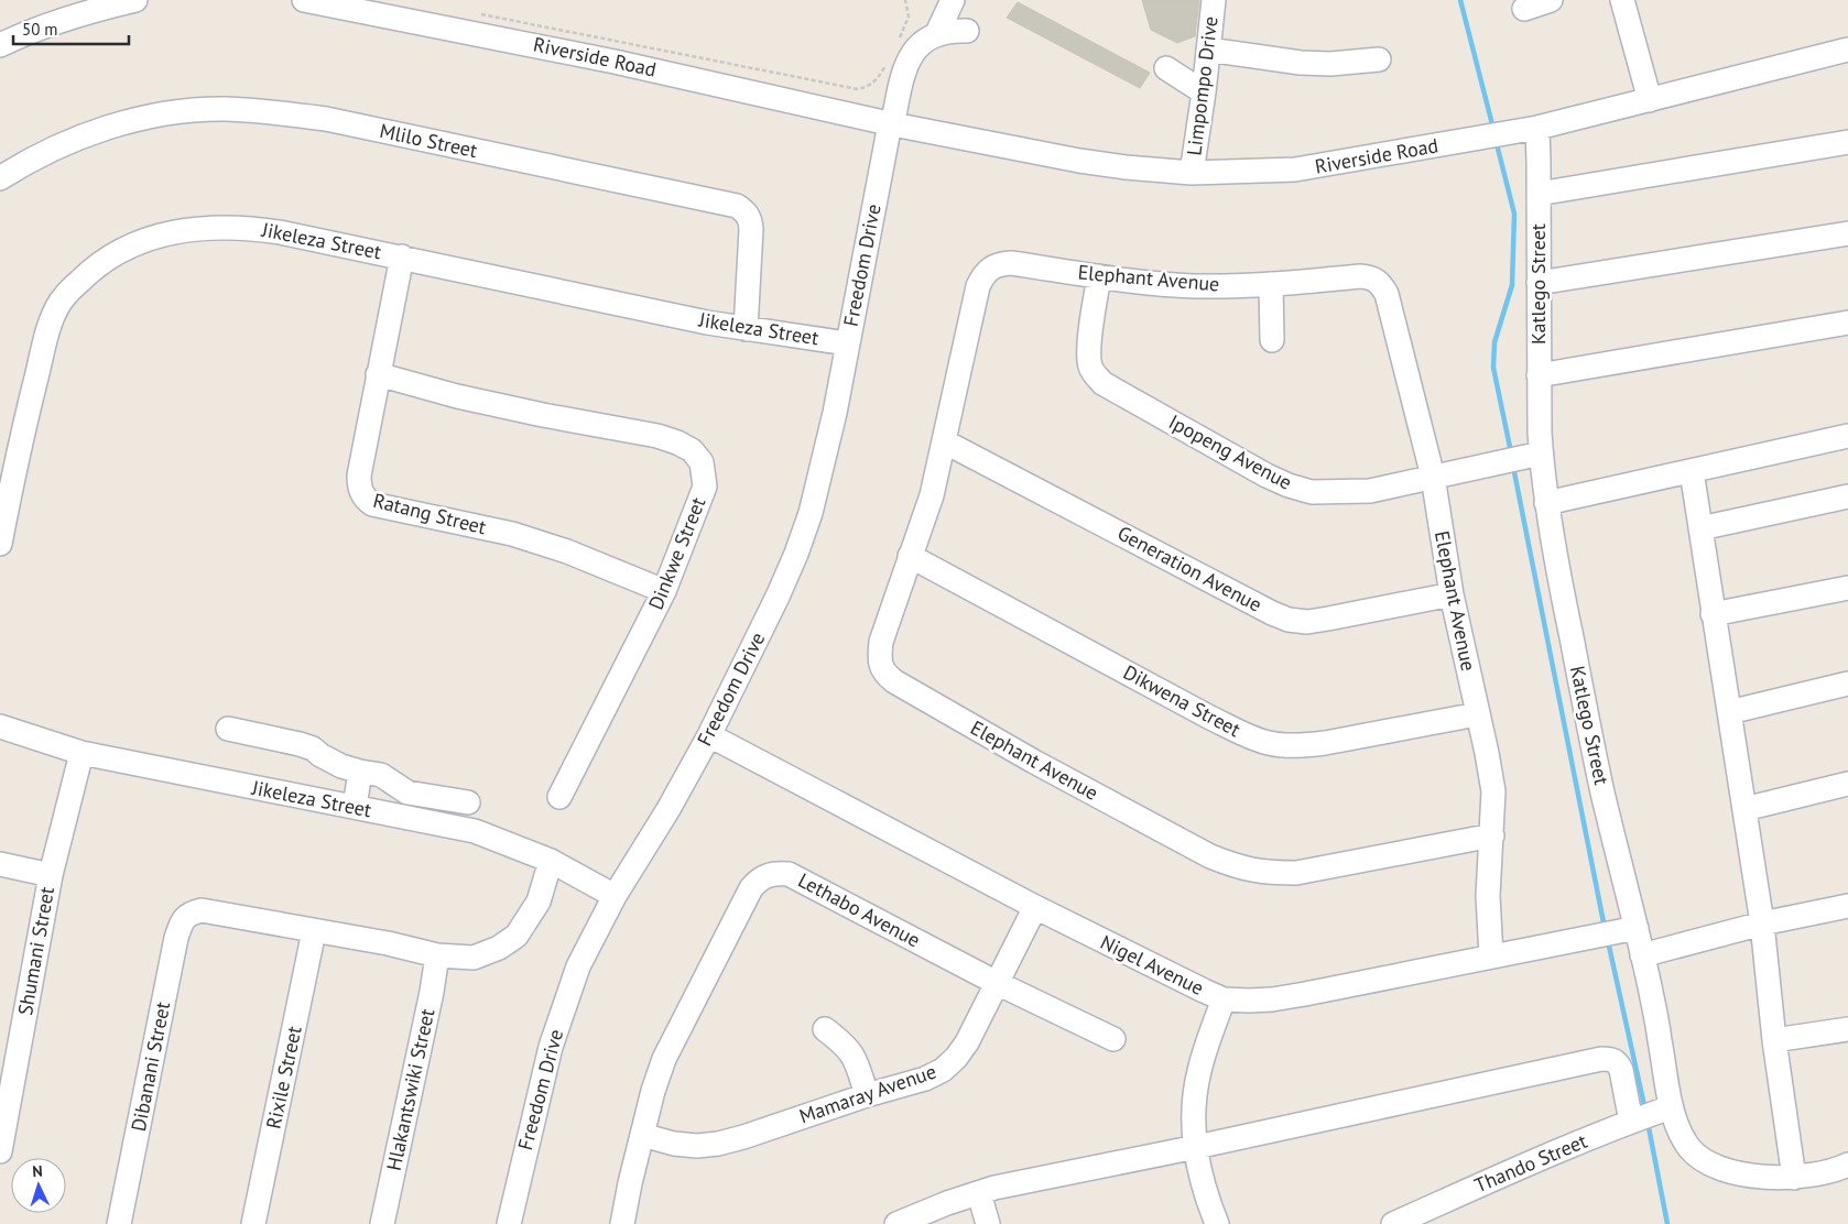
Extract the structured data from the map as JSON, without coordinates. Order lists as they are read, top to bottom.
{
  "streets": {
    "street": [
      "Riverside Road",
      "Limpompo Drive",
      "Mlilo Street",
      "Jikeleza Street",
      "Freedom Drive",
      "Elephant Avenue",
      "Katlego Street",
      "Ipopeng Avenue",
      "Ratang Street",
      "Dinkwe Street",
      "Generation Avenue",
      "Dikwena Street",
      "Lethabo Avenue",
      "Shumani Street",
      "Nigel Avenue",
      "Dibanani Street",
      "Rixile Street",
      "Hlakantswiki Street",
      "Mamaray Avenue",
      "Thando Street"
    ]
  },
  "crossings": [
    ["Riverside Road", "Limpompo Drive"],
    ["Riverside Road", "Freedom Drive"],
    ["Riverside Road", "Katlego Street"],
    ["Mlilo Street", "Jikeleza Street"],
    ["Jikeleza Street", "Freedom Drive"],
    ["Jikeleza Street", "Ratang Street"],
    ["Jikeleza Street", "Shumani Street"],
    ["Freedom Drive", "Nigel Avenue"],
    ["Elephant Avenue", "Ipopeng Avenue"],
    ["Elephant Avenue", "Generation Avenue"],
    ["Elephant Avenue", "Dikwena Street"],
    ["Katlego Street", "Ipopeng Avenue"],
    ["Katlego Street", "Nigel Avenue"],
    ["Katlego Street", "Thando Street"],
    ["Ratang Street", "Dinkwe Street"],
    ["Lethabo Avenue", "Mamaray Avenue"],
    ["Nigel Avenue", "Mamaray Avenue"],
    ["Dibanani Street", "Rixile Street"]
  ],
  "scale_bar": "50 m",
  "north": "top"
}
